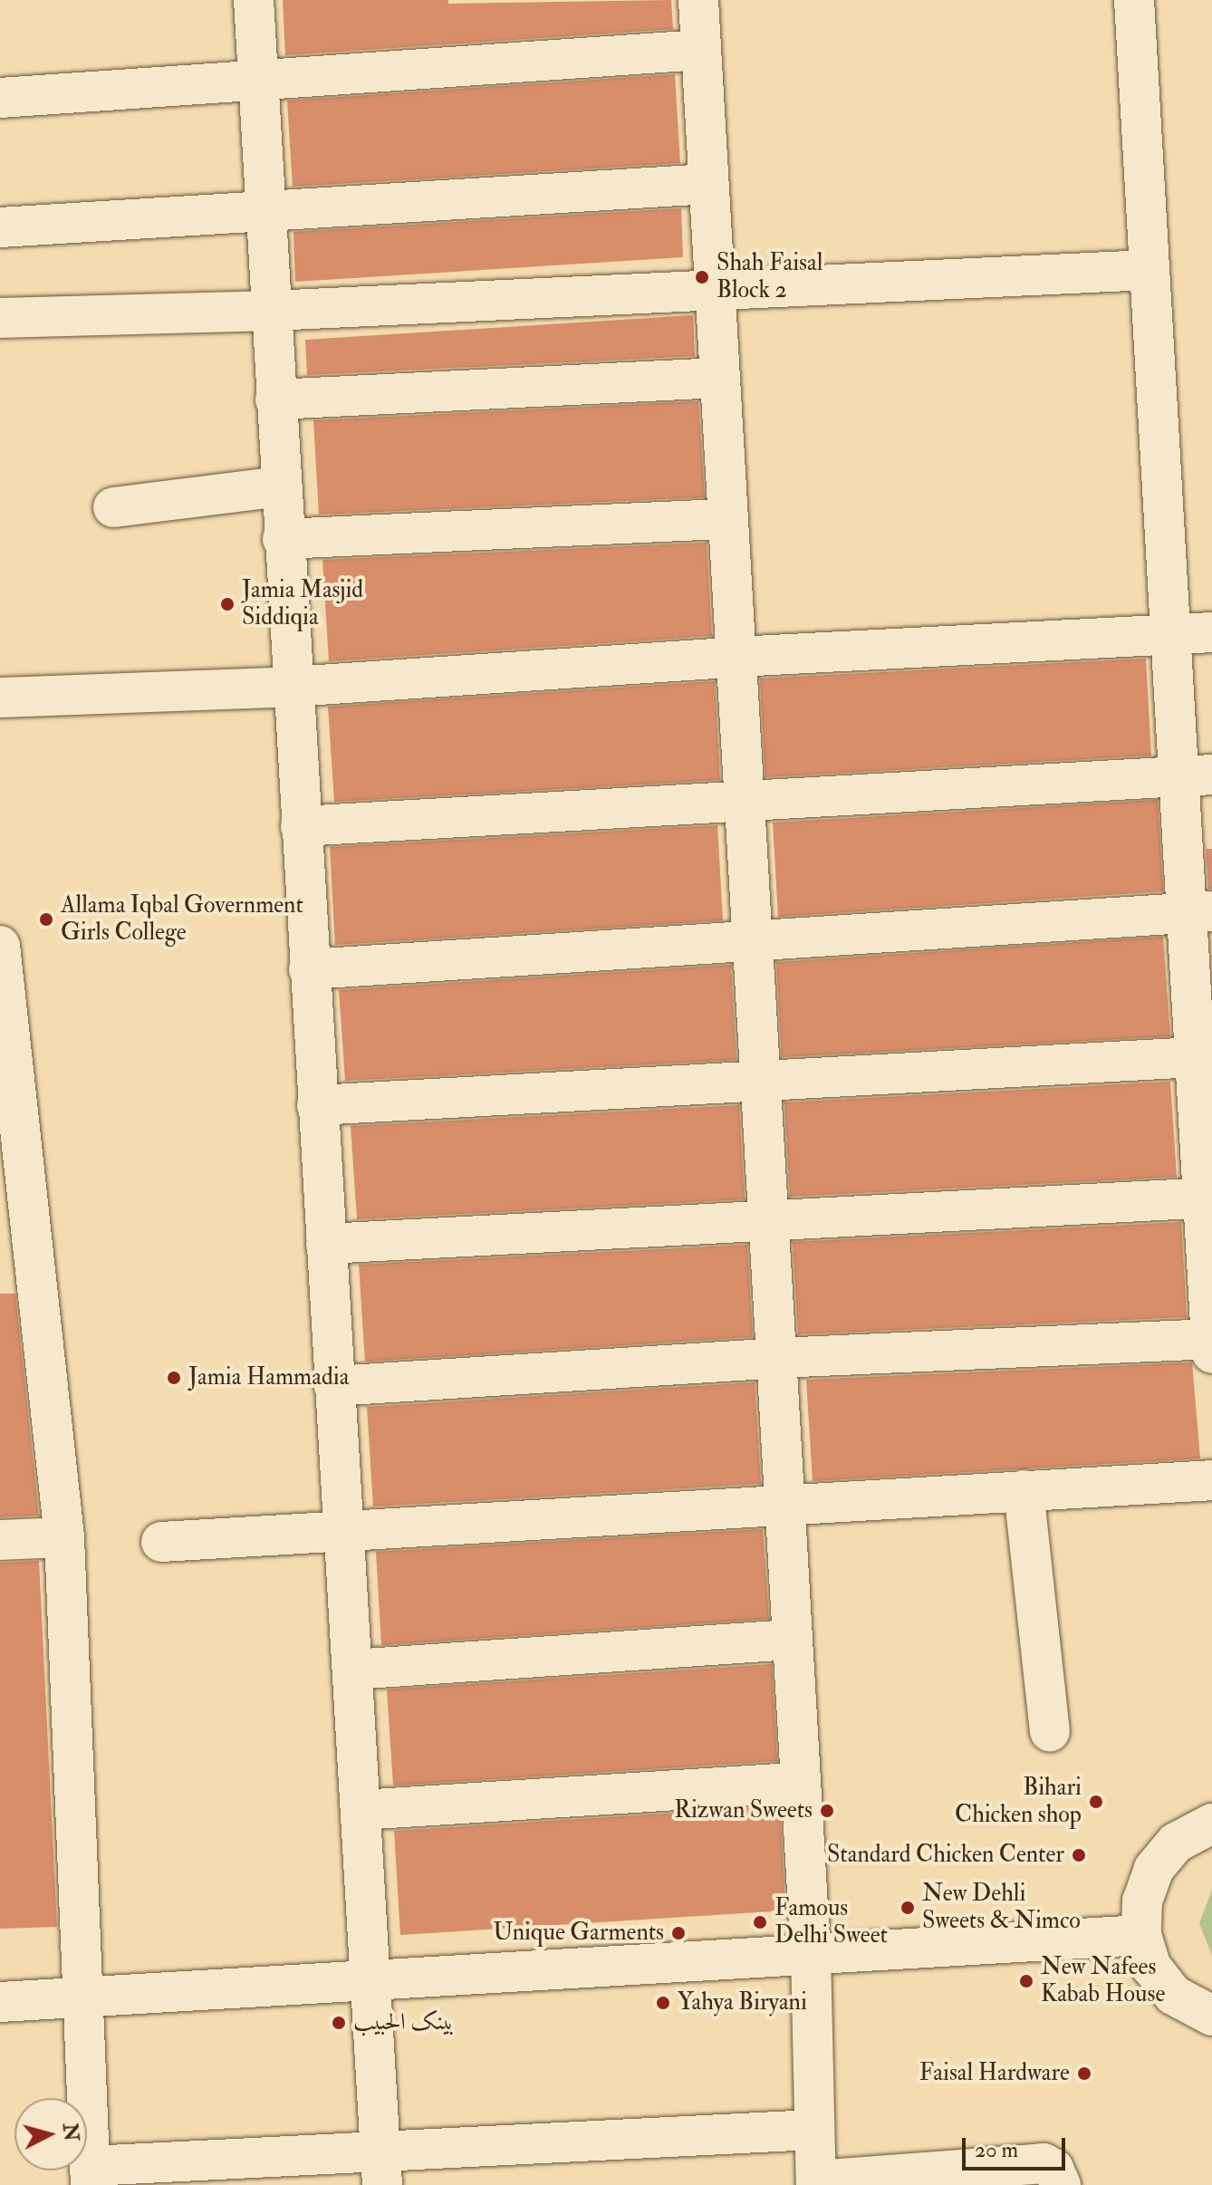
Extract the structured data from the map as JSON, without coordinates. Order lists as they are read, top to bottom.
{
  "places": [
    "Shah Faisal Block 2",
    "Jamia Masjid Siddiqia",
    "Allama Iqbal Government Girls College",
    "Jamia Hammadia",
    "Bihari Chicken shop",
    "Rizwan Sweets",
    "Standard Chicken Center",
    "New Dehli Sweets & Nimco",
    "Famous Delhi Sweet",
    "Unique Garments",
    "New Nafees Kabab House",
    "Yahya Biryani",
    "بينک الحبيب",
    "Faisal Hardware"
  ],
  "scale_bar": "20 m",
  "north": "right"
}
